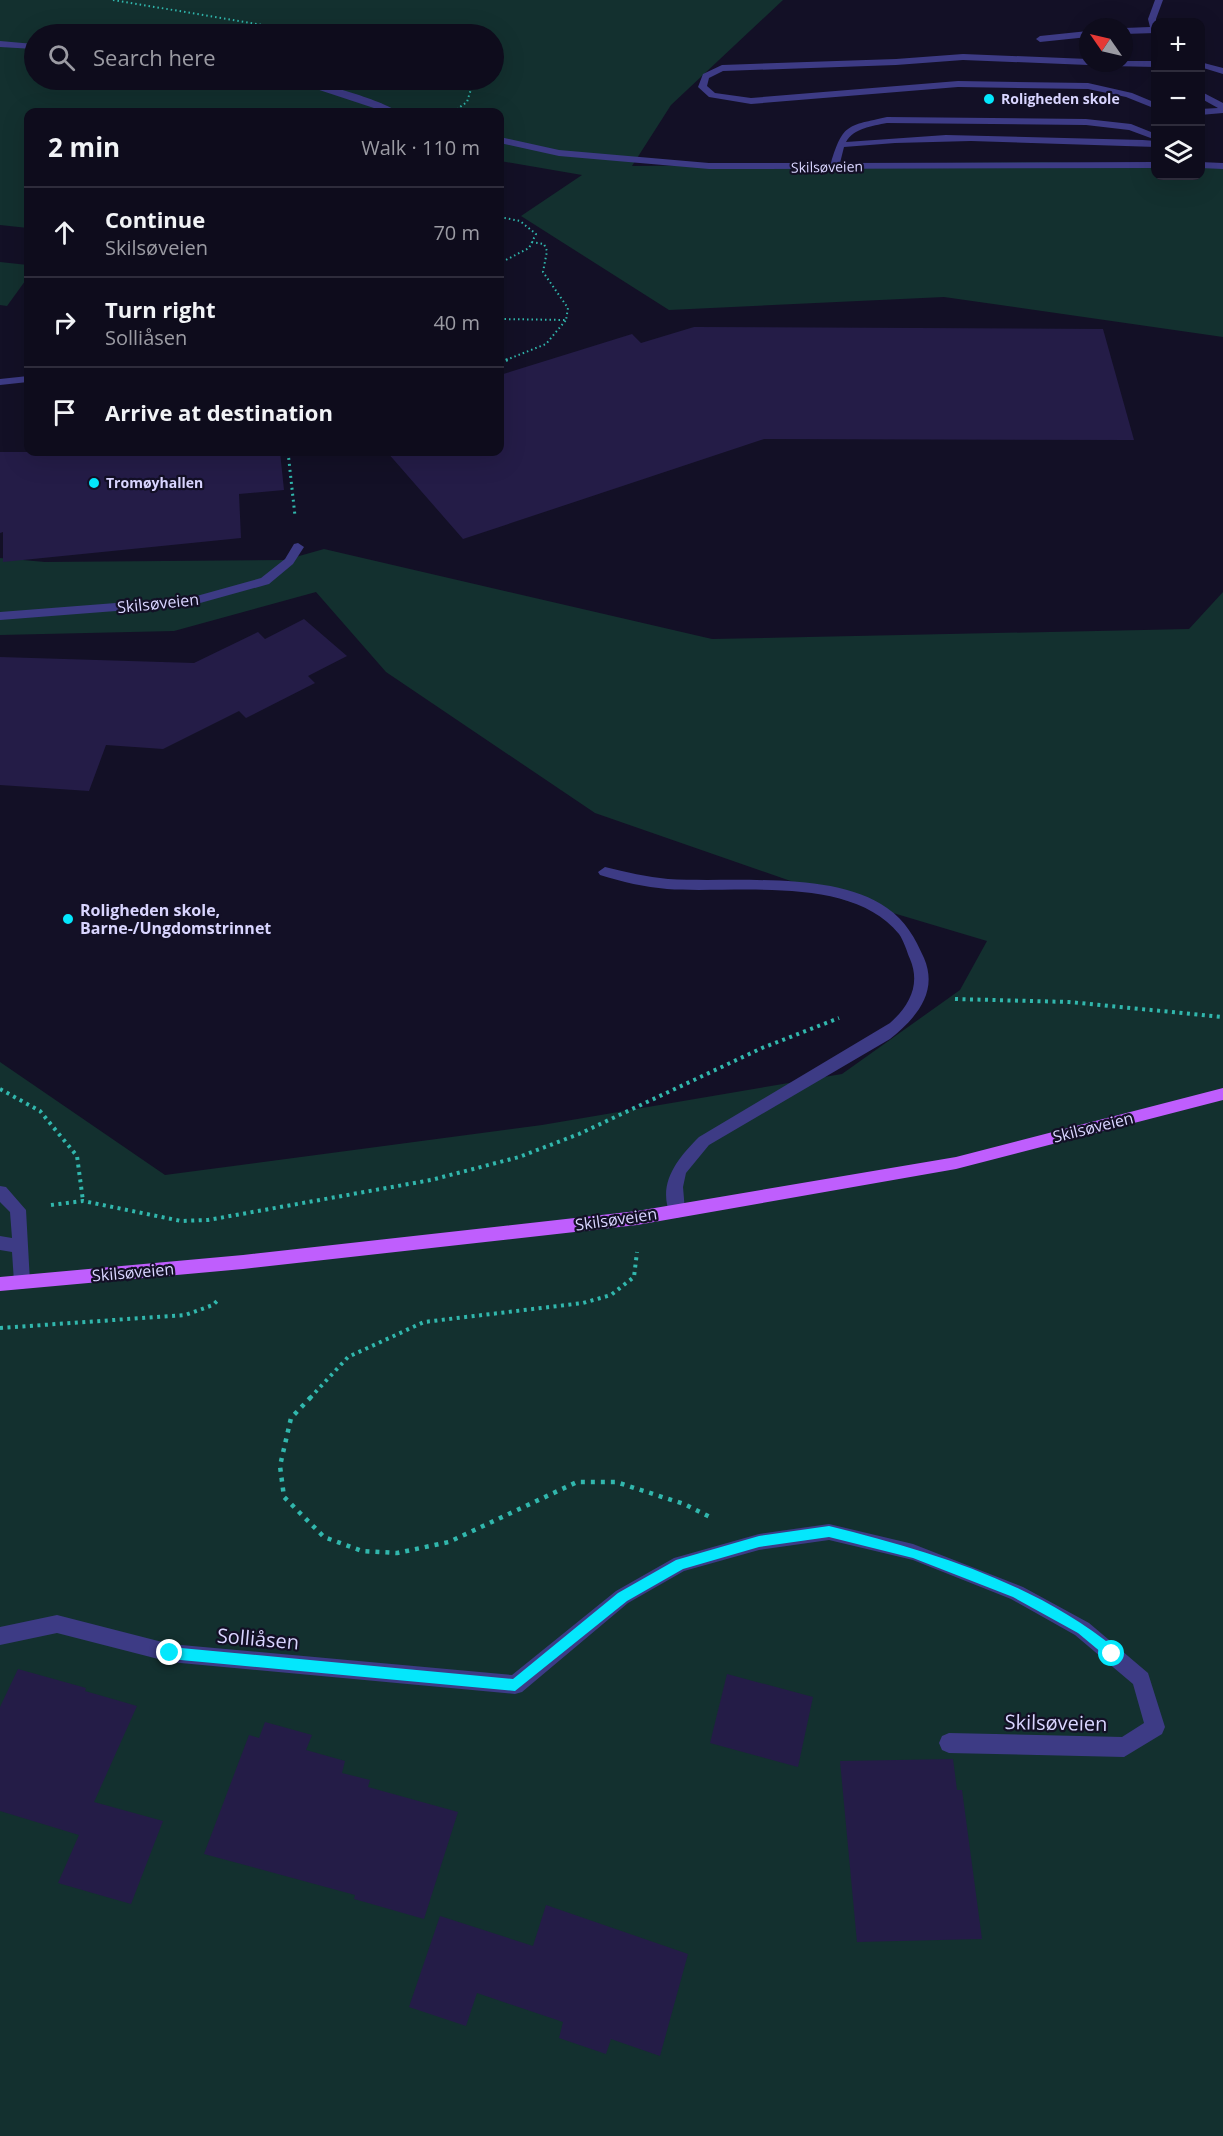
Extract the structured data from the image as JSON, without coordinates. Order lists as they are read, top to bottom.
{
  "streets": {
    "main road": ["Skilsøveien"],
    "street": ["Solliåsen"]
  },
  "crossings": [
    ["Skilsøveien", "Solliåsen"]
  ],
  "places": ["Roligheden skole", "Tromøyhallen", "Roligheden skole, Barne-/Ungdomstrinnet"],
  "north": "top left",
  "page": {
    "map_buttons": ["+", "−"],
    "search": "Search here",
    "heading": ["2 min", "Walk · 110 m"],
    "list": [
      ["Continue", "Skilsøveien", "70 m"],
      ["Turn right", "Solliåsen", "40 m"],
      "Arrive at destination"
    ]
  }
}
